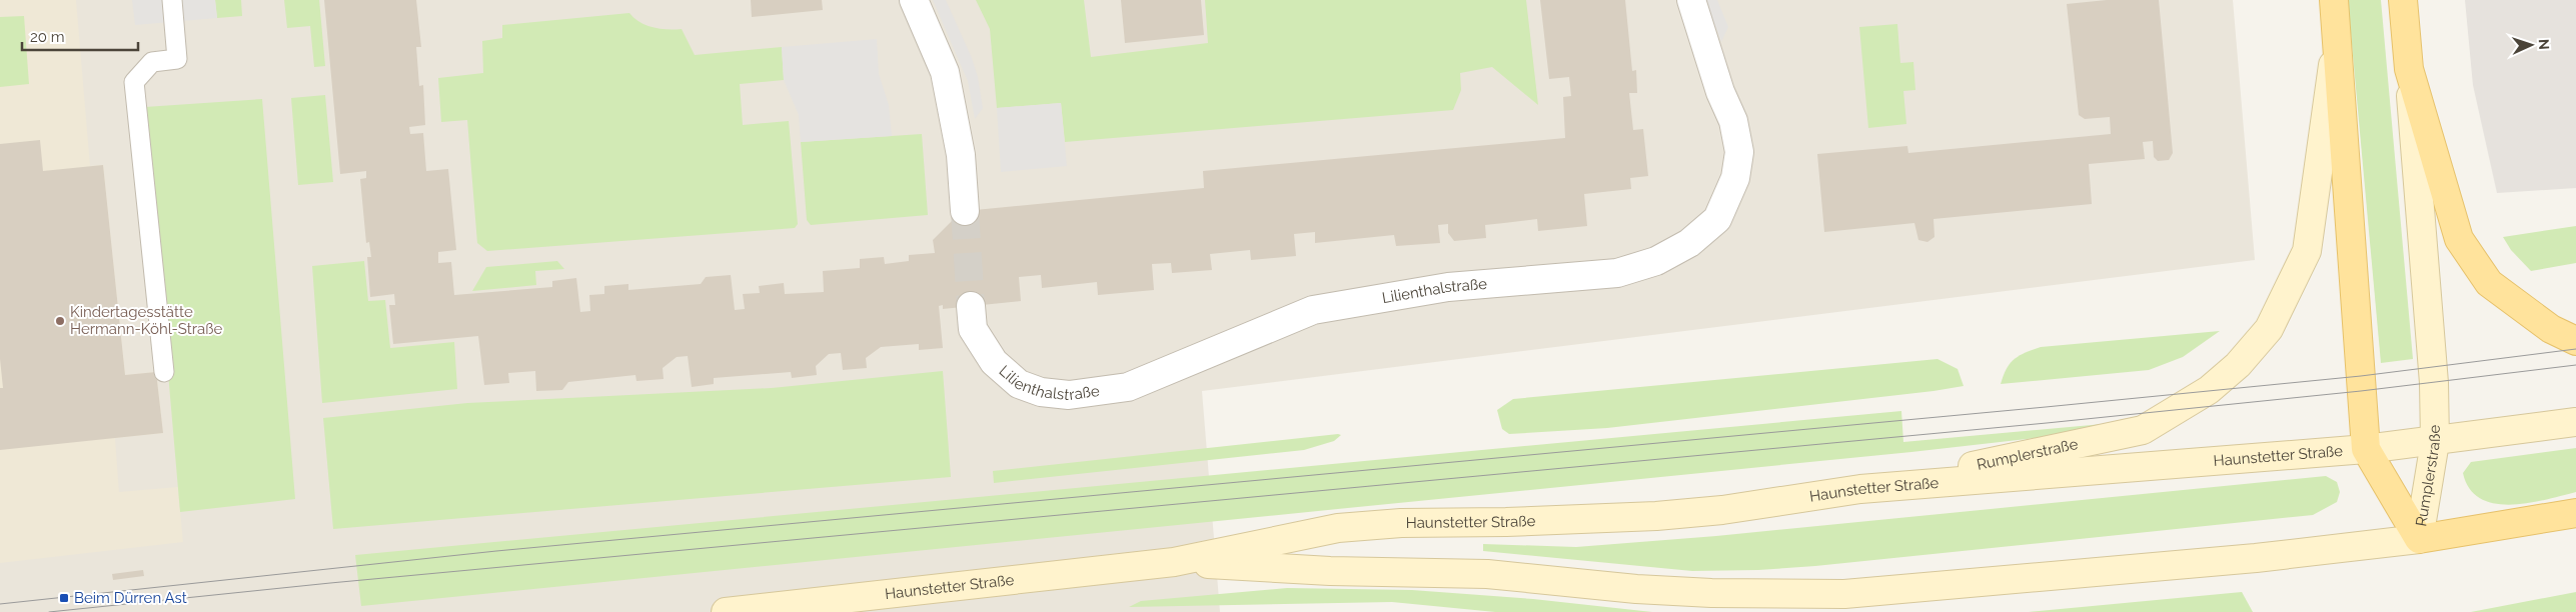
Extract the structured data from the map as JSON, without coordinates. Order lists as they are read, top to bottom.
{
  "streets": {
    "main road": ["Rumplerstraße", "Haunstetter Straße"],
    "street": ["Lilienthalstraße"]
  },
  "crossings": [
    ["Rumplerstraße", "Haunstetter Straße"]
  ],
  "places": {
    "other": ["Kindertagesstätte Hermann-Köhl-Straße"],
    "transit": ["Beim Dürren Ast"]
  },
  "scale_bar": "20 m",
  "north": "right"
}
